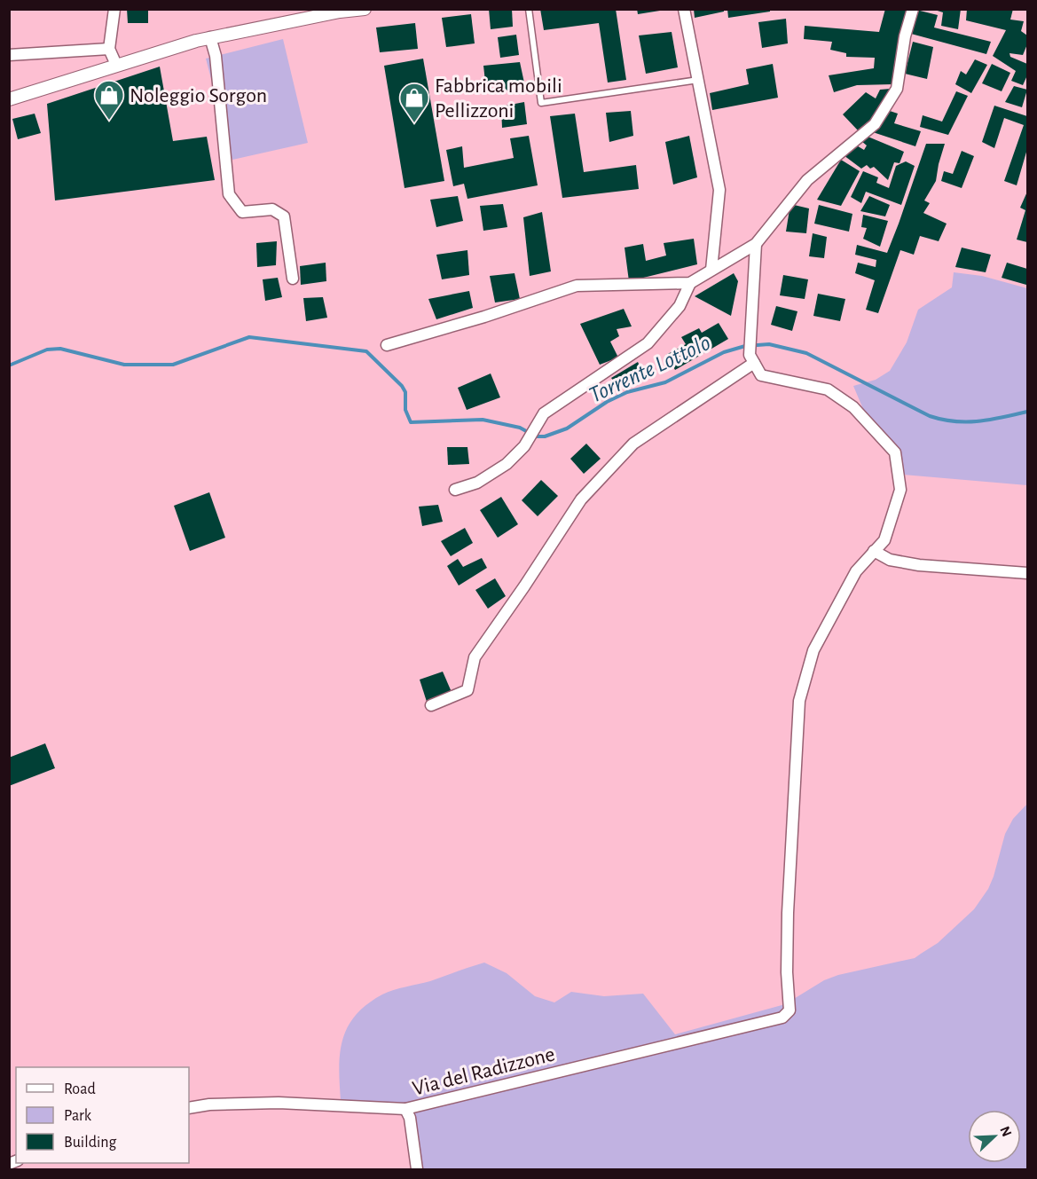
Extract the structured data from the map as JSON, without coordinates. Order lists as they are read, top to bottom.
{
  "streets": {
    "street": ["Via del Radizzone"]
  },
  "water": ["Torrente Lottolo"],
  "places": {
    "shop": ["Noleggio Sorgon", "Fabbrica mobili Pellizzoni"]
  },
  "legend": ["Road", "Park", "Building"],
  "north": "top right"
}
